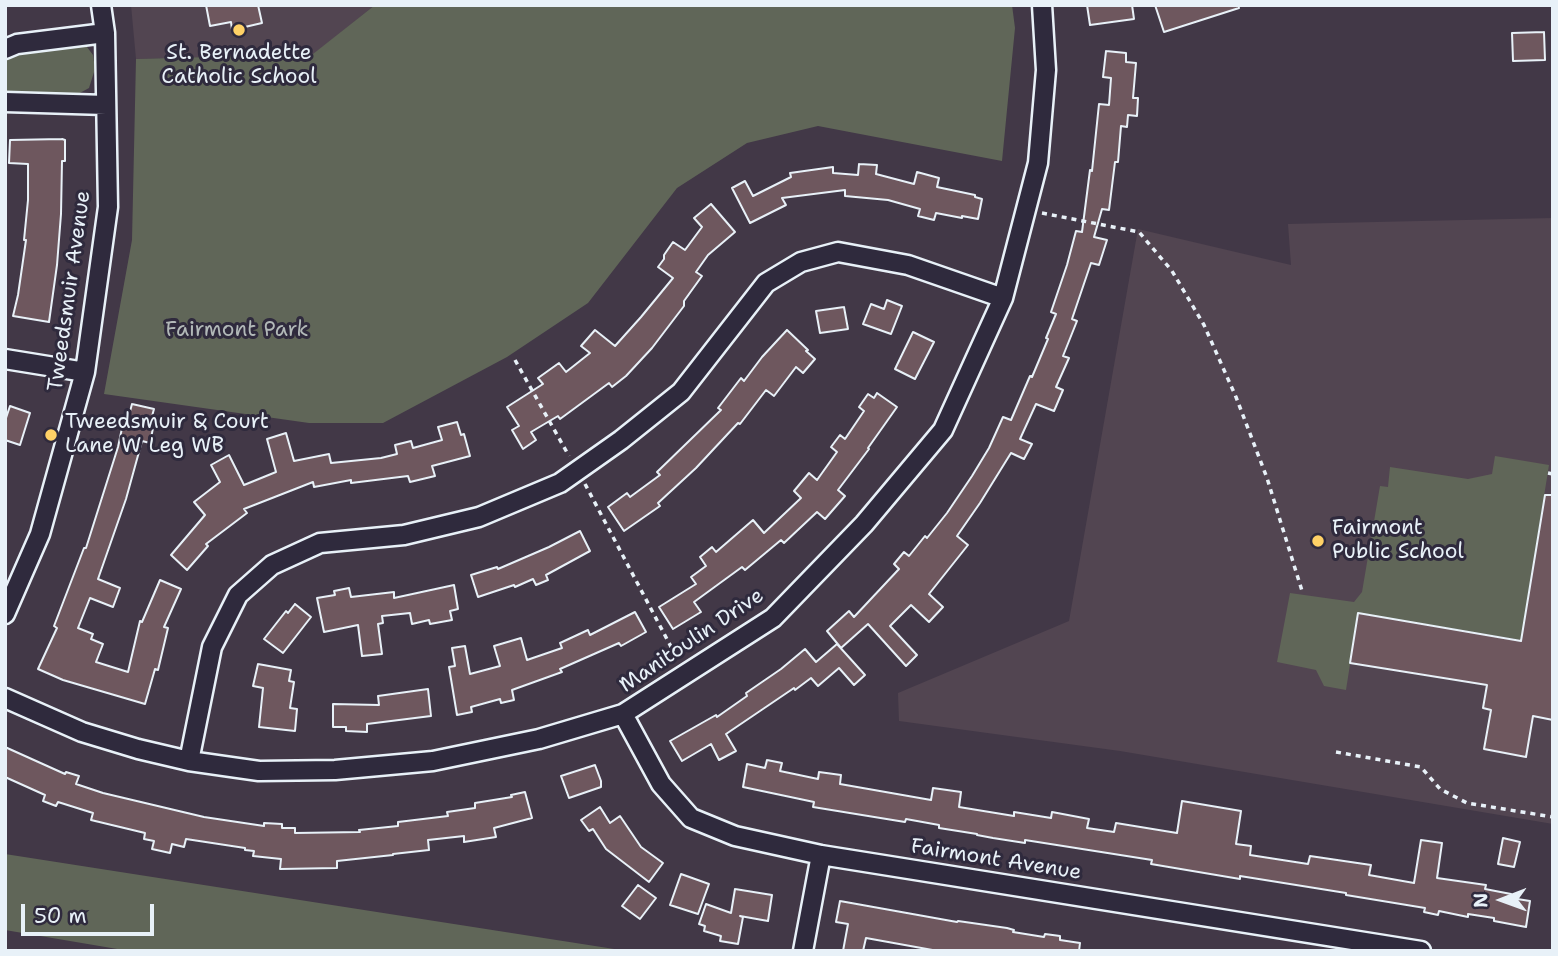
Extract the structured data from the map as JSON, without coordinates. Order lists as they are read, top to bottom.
{
  "streets": {
    "street": ["Tweedsmuir Avenue", "Manitoulin Drive", "Fairmont Avenue"]
  },
  "crossings": [
    ["Manitoulin Drive", "Fairmont Avenue"]
  ],
  "parks": ["Fairmont Park"],
  "places": ["St. Bernadette Catholic School", "Tweedsmuir & Court Lane W Leg WB", "Fairmont Public School"],
  "scale_bar": "50 m",
  "north": "left"
}
